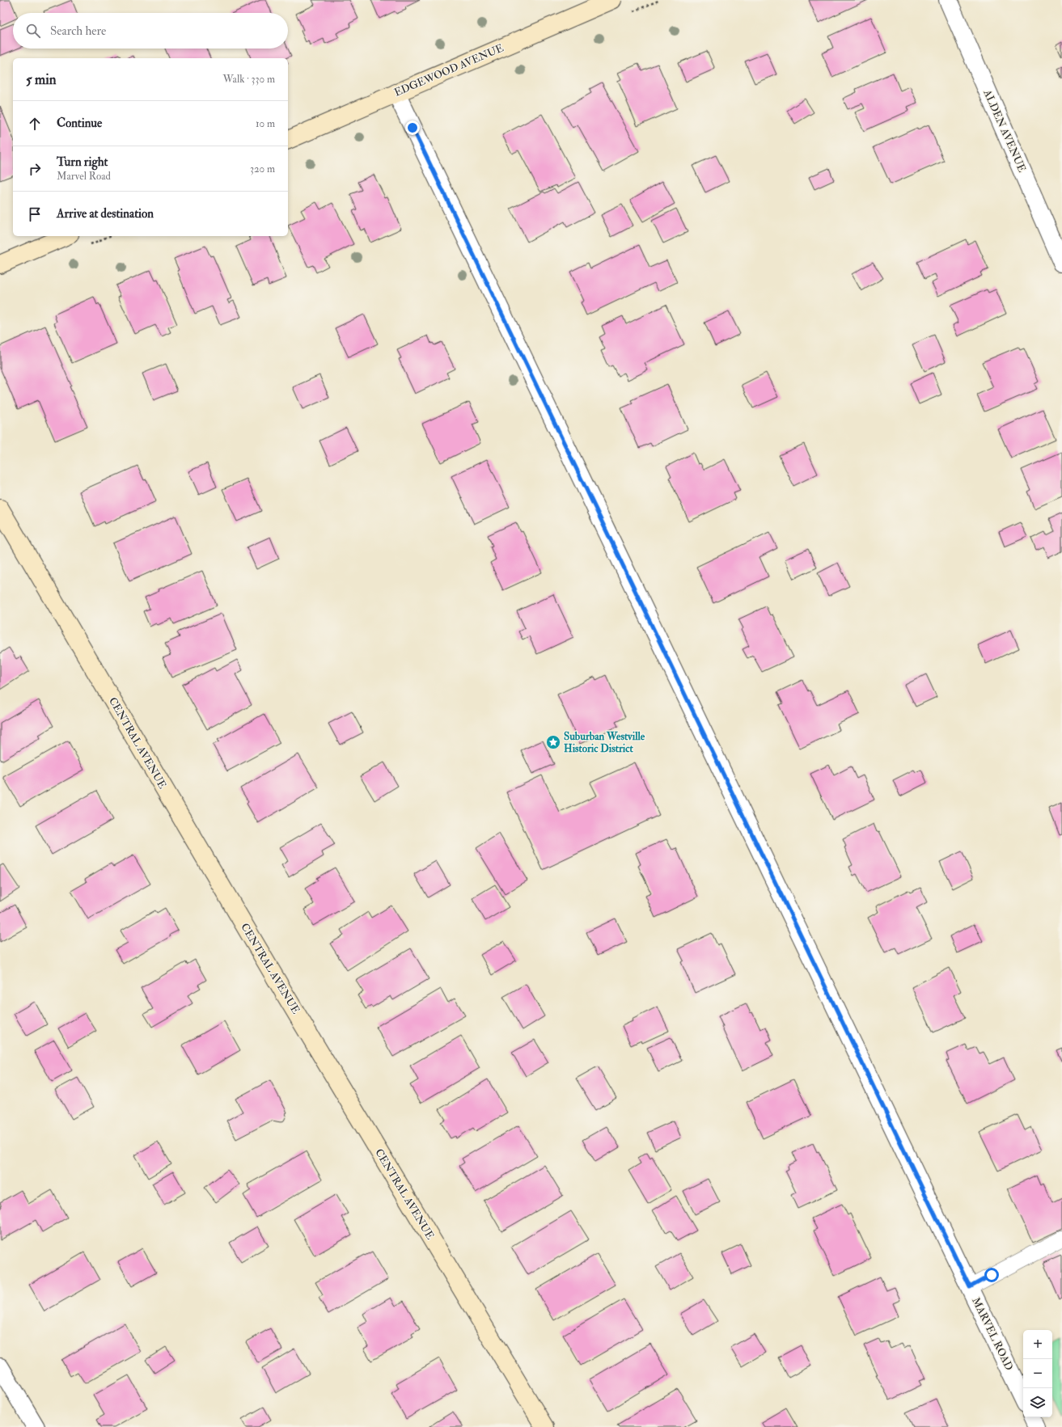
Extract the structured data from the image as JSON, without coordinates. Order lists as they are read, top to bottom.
{
  "streets": {
    "street": [
      "EDGEWOOD AVENUE",
      "ALDEN AVENUE",
      "CENTRAL AVENUE",
      "MARVEL ROAD"
    ]
  },
  "crossings": [
    ["EDGEWOOD AVENUE", "MARVEL ROAD"]
  ],
  "places": {
    "place": ["Suburban Westville Historic District"]
  },
  "page": {
    "search": "Search here",
    "heading": ["5 min", "Walk · 330 m"],
    "list": [
      ["Continue", "10 m"],
      ["Turn right", "Marvel Road", "320 m"],
      "Arrive at destination"
    ],
    "map_buttons": ["+", "−"]
  }
}
